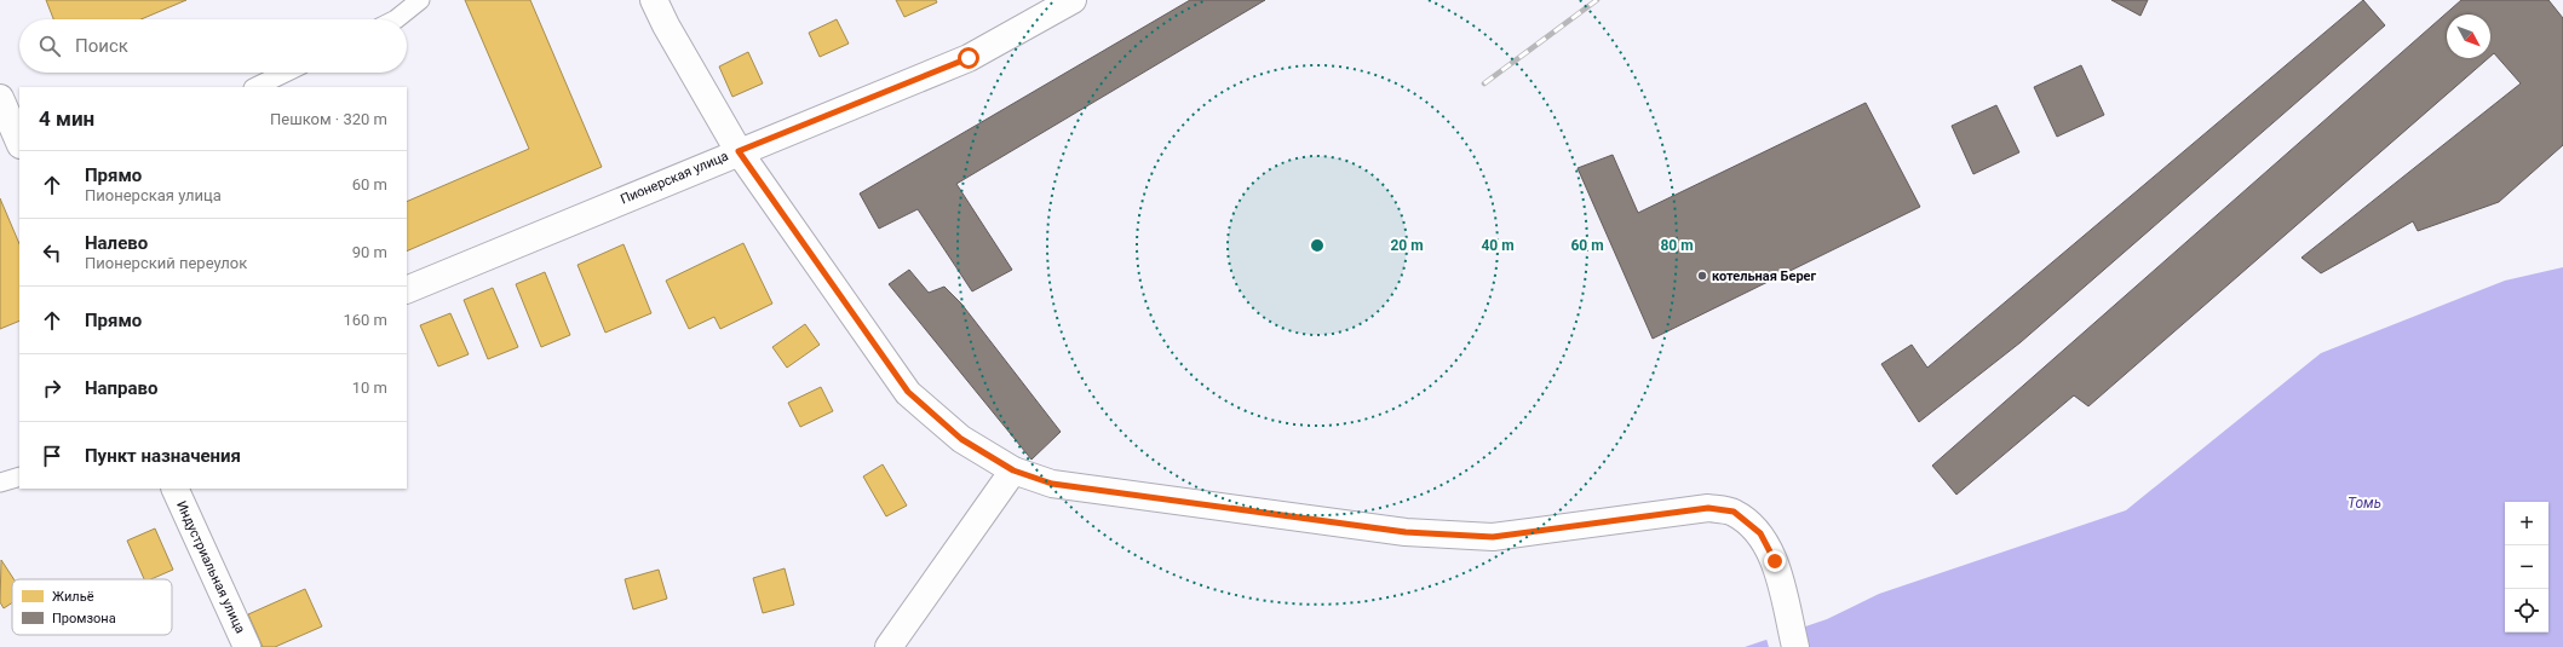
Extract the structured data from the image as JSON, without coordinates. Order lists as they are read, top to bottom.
{
  "streets": {
    "main road": ["Пионерская улица", "Индустриальная улица"]
  },
  "water": ["Томь"],
  "places": ["котельная Берег"],
  "legend": ["Жильё", "Промзона"],
  "north": "bottom right",
  "page": {
    "search": "Поиск",
    "heading": ["4 мин", "Пешком · 320 m"],
    "list": [
      ["Прямо", "Пионерская улица", "60 m"],
      ["Налево", "Пионерский переулок", "90 m"],
      ["Прямо", "160 m"],
      ["Направо", "10 m"],
      "Пункт назначения"
    ],
    "map_buttons": ["+", "−"]
  },
  "rings": [
    "20 m",
    "40 m",
    "60 m",
    "80 m"
  ]
}
